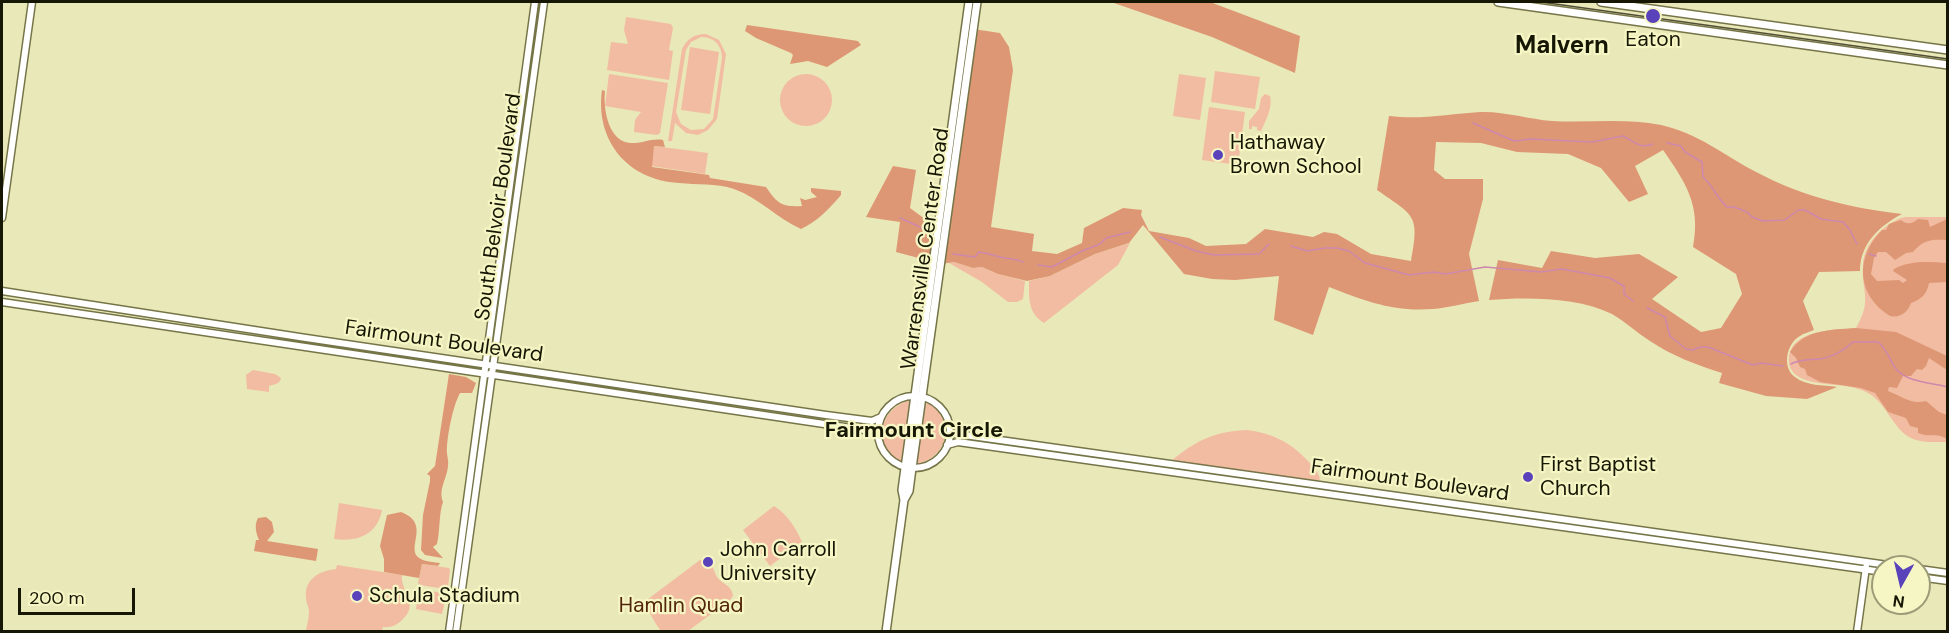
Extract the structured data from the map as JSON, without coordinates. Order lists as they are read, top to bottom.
{
  "streets": {
    "main road": ["South Belvoir Boulevard", "Warrensville Center Road", "Fairmount Boulevard"]
  },
  "crossings": [
    ["South Belvoir Boulevard", "Fairmount Boulevard"]
  ],
  "districts": ["Malvern", "Fairmount Circle"],
  "parks": ["Hamlin Quad"],
  "places": [
    "Eaton",
    "Hathaway Brown School",
    "First Baptist Church",
    "John Carroll University",
    "Schula Stadium"
  ],
  "scale_bar": "200 m",
  "north": "bottom"
}
